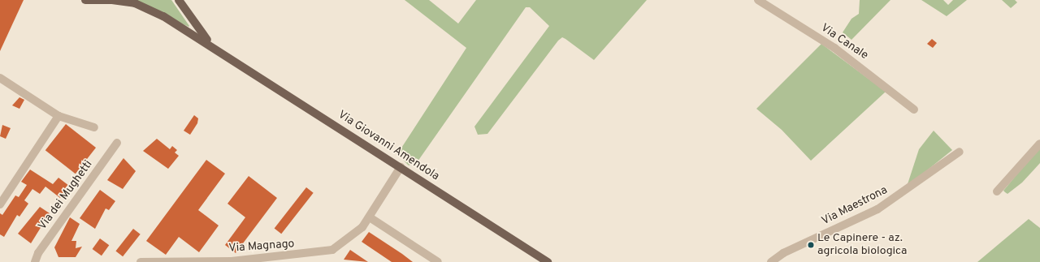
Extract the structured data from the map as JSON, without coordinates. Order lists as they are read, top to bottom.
{
  "streets": {
    "main road": ["Via Giovanni Amendola"],
    "street": [
      "Via Canale",
      "Via dei Mughetti",
      "Via Maestrona",
      "Via Magnago"
    ]
  },
  "crossings": [
    ["Via Giovanni Amendola", "Via Magnago"]
  ],
  "places": ["Le Capinere - az. agricola biologica"]
}
